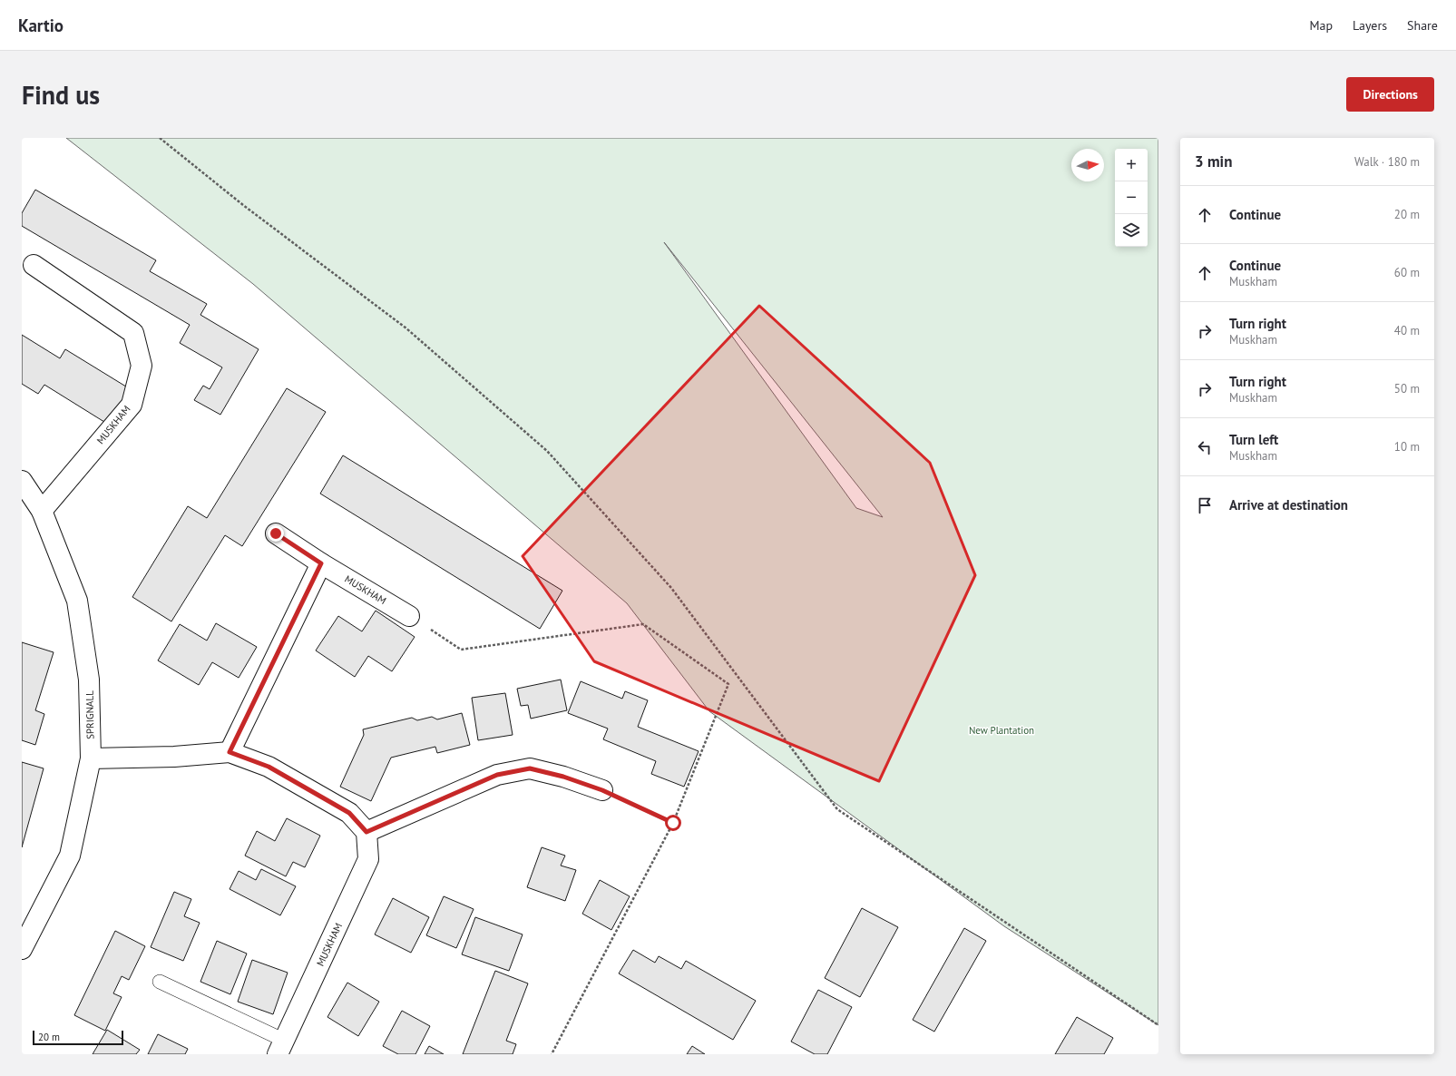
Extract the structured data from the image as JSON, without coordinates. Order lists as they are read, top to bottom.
{
  "streets": {
    "street": ["MUSKHAM", "SPRIGNALL"]
  },
  "crossings": [
    ["MUSKHAM", "SPRIGNALL"]
  ],
  "parks": ["New Plantation"],
  "scale_bar": "20 m",
  "north": "right",
  "page": {
    "header": "Kartio",
    "nav": ["Map", "Layers", "Share"],
    "buttons": "Directions",
    "title": "Find us",
    "heading": ["3 min", "Walk · 180 m"],
    "map_buttons": ["+", "−"],
    "list": [
      ["Continue", "20 m"],
      ["Continue", "Muskham", "60 m"],
      ["Turn right", "Muskham", "40 m"],
      ["Turn right", "Muskham", "50 m"],
      ["Turn left", "Muskham", "10 m"],
      "Arrive at destination"
    ],
    "scale": "20 m"
  }
}
